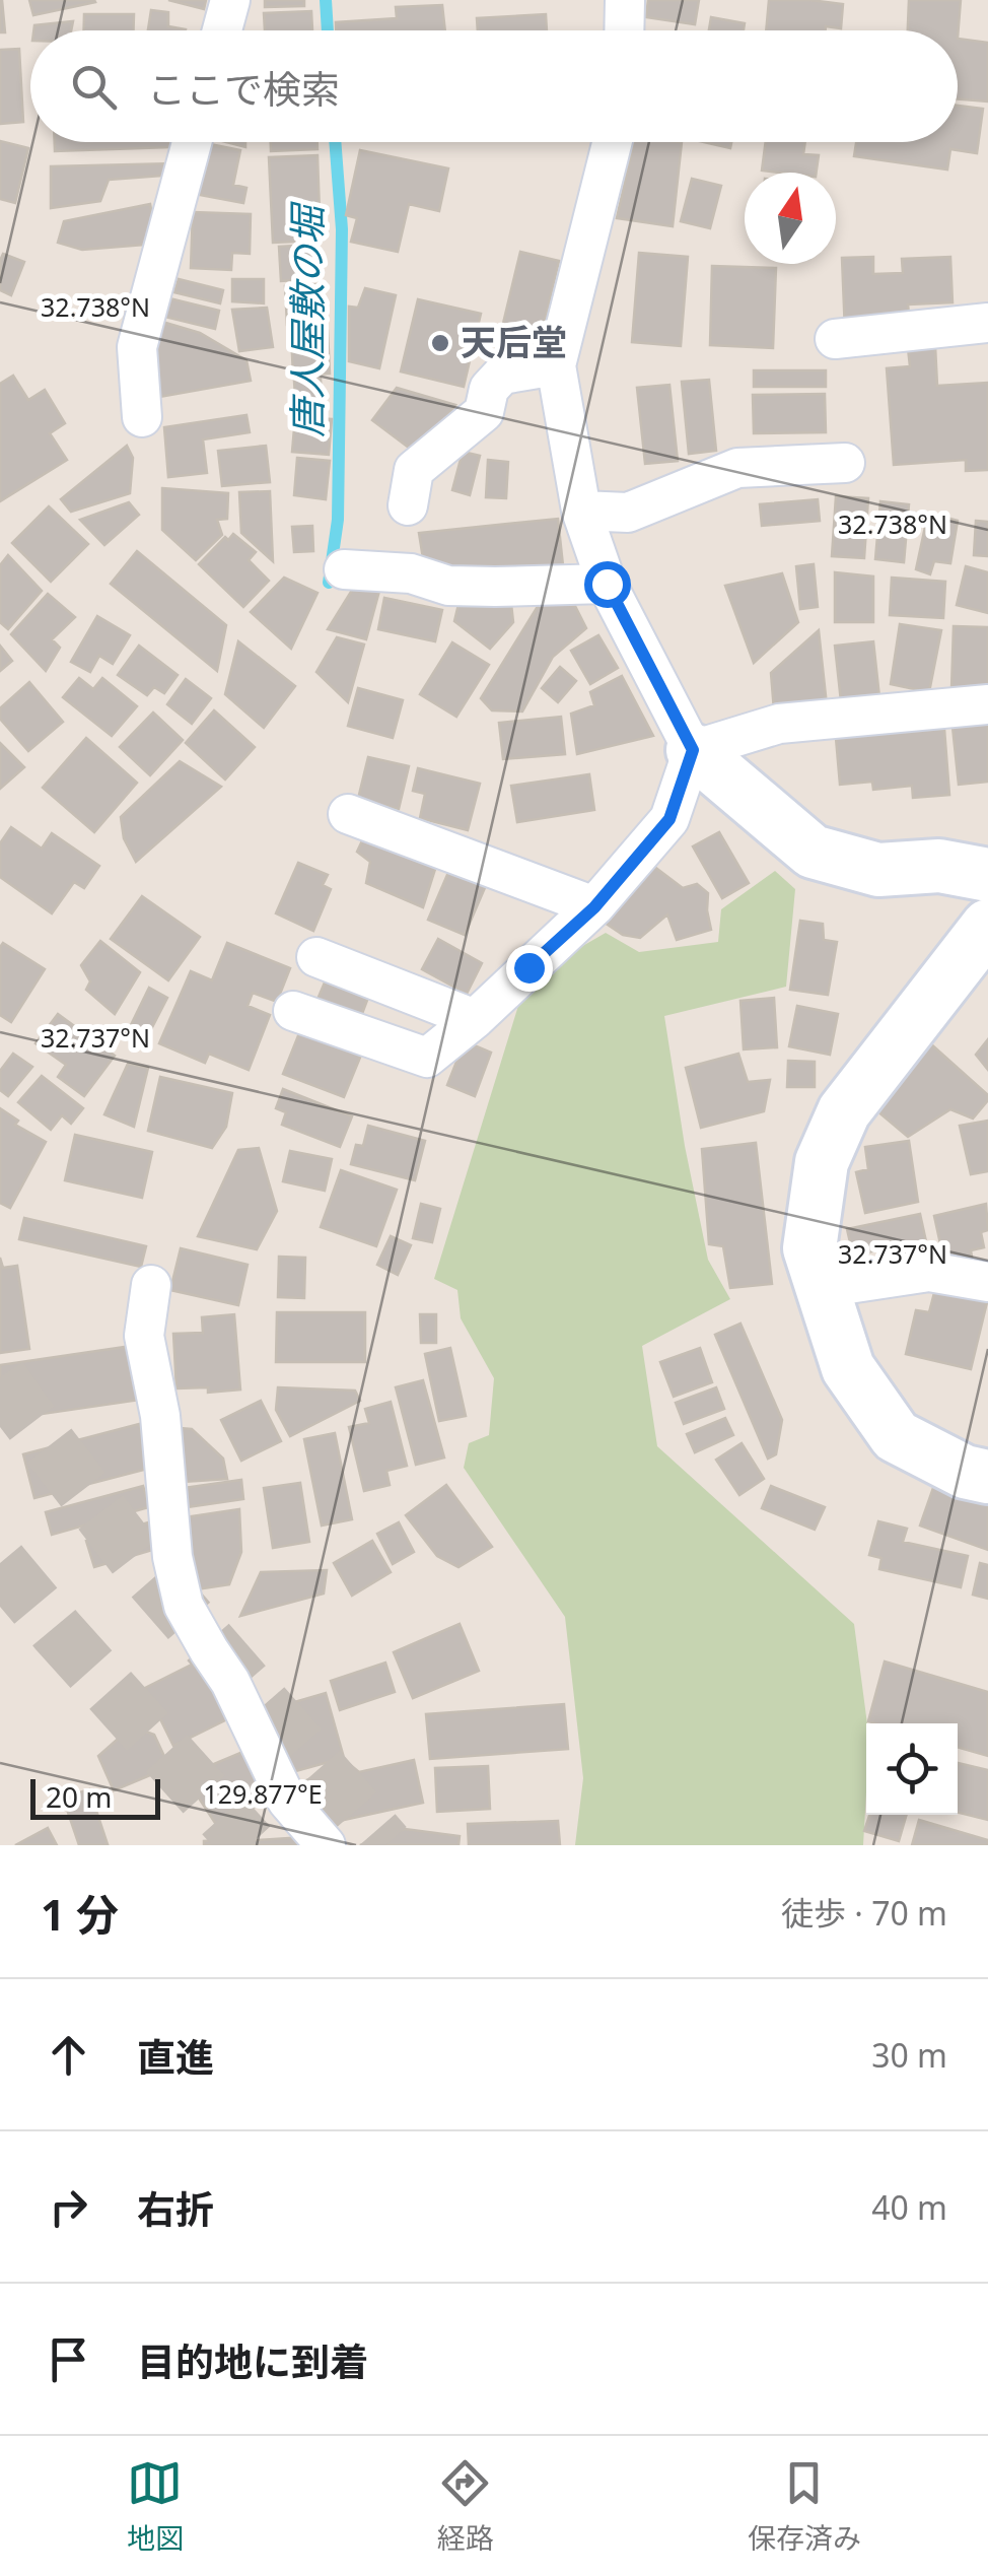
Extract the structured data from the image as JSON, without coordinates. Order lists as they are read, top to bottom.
{
  "water": ["唐人屋敷の堀"],
  "places": ["天后堂"],
  "scale_bar": "20 m",
  "north": "top",
  "page": {
    "search": "ここで検索",
    "scale": "20 m",
    "heading": ["1 分", "徒歩 · 70 m"],
    "list": [
      ["直進", "30 m"],
      ["右折", "40 m"],
      "目的地に到着"
    ],
    "nav": ["地図", "経路", "保存済み"]
  },
  "coordinates": ["32.738°N", "32.737°N", "129.877°E"]
}
